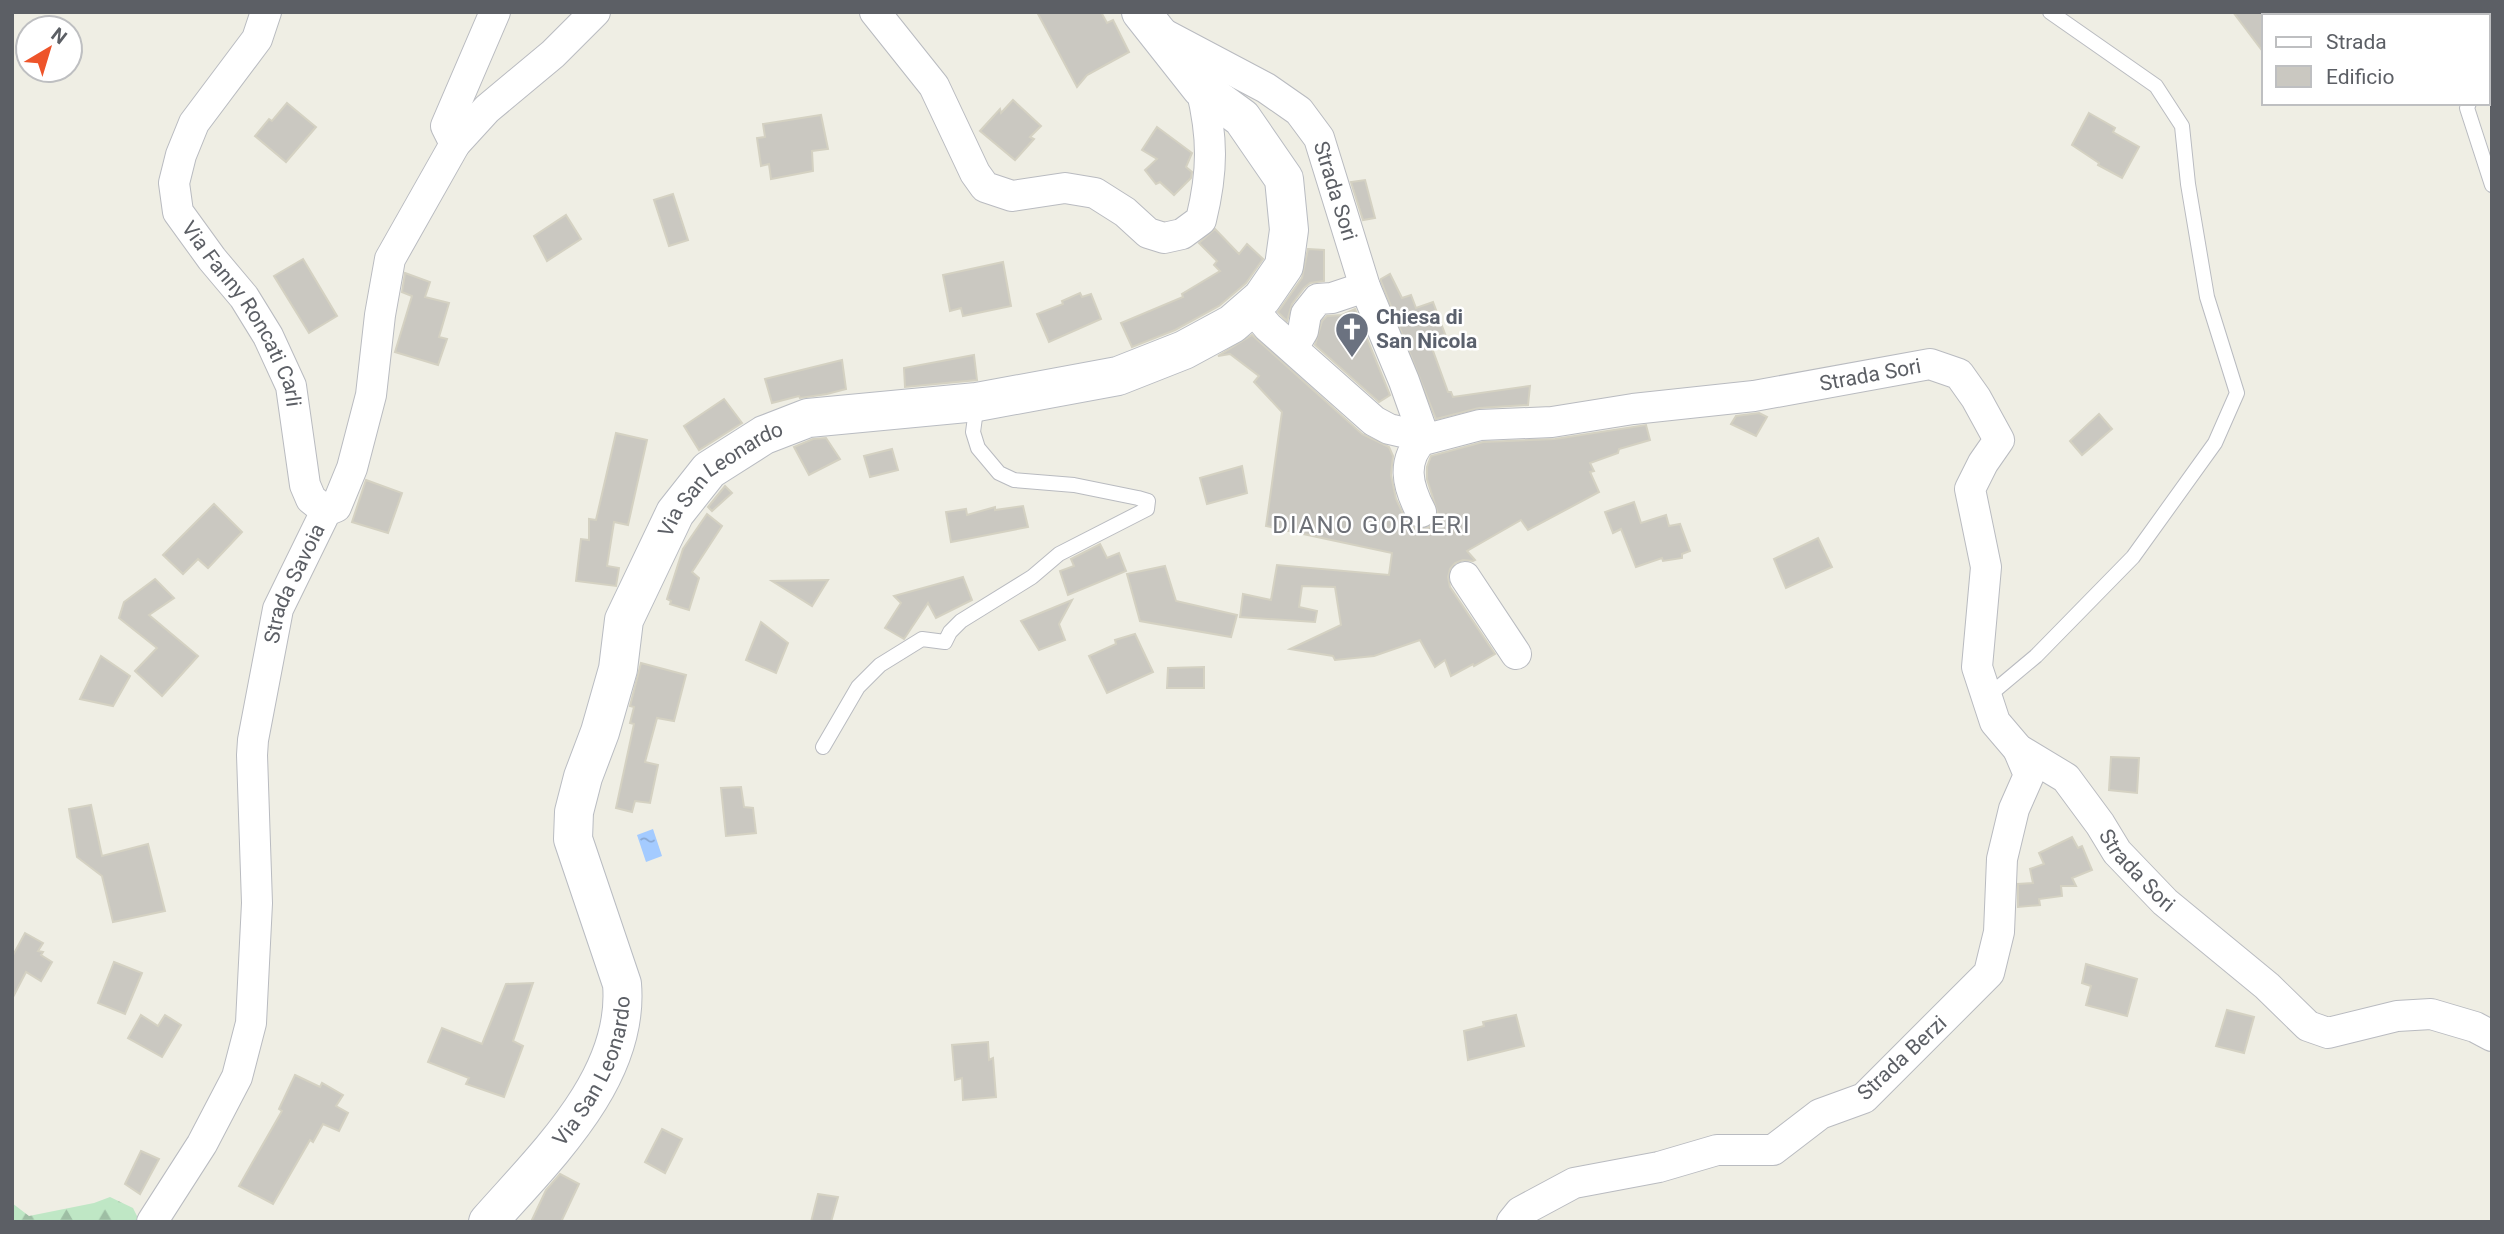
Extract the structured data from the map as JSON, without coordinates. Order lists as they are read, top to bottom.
{
  "streets": {
    "main road": ["Via San Leonardo"],
    "street": [
      "Strada Sori",
      "Via Fanny Roncati Carli",
      "Strada Savoia",
      "Strada Berzi"
    ]
  },
  "crossings": [
    ["Strada Sori", "Via San Leonardo"],
    ["Strada Sori", "Strada Berzi"],
    ["Via Fanny Roncati Carli", "Strada Savoia"]
  ],
  "districts": ["DIANO GORLERI"],
  "places": {
    "church": ["Chiesa di San Nicola"]
  },
  "legend": ["Strada", "Edificio"],
  "north": "top right"
}
